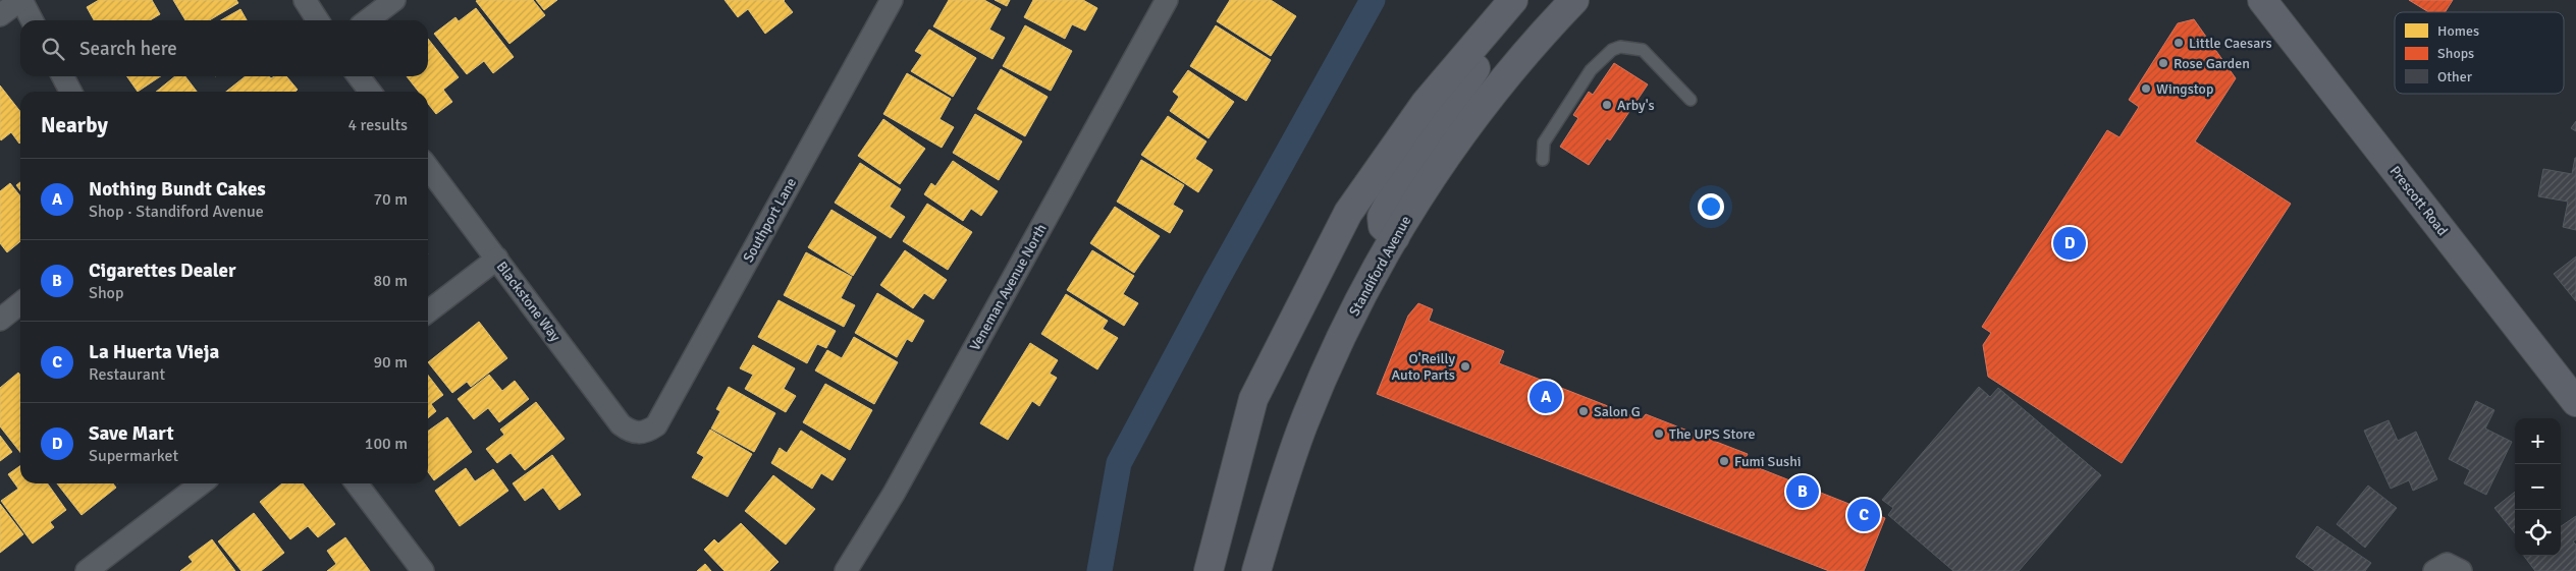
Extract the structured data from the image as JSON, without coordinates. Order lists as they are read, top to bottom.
{
  "streets": {
    "main road": ["Prescott Road", "Standiford Avenue"],
    "street": ["Southport Lane", "Veneman Avenue North", "Blackstone Way"]
  },
  "crossings": [
    ["Southport Lane", "Blackstone Way"]
  ],
  "places": [
    "Little Caesars",
    "Rose Garden",
    "Wingstop",
    "Arby's",
    "O'Reilly Auto Parts",
    "Salon G",
    "The UPS Store",
    "Fumi Sushi"
  ],
  "legend": ["Homes", "Shops", "Other"],
  "page": {
    "search": "Search here",
    "heading": ["Nearby", "4 results"],
    "list": [
      {
        "mark": "A",
        "name": "Nothing Bundt Cakes",
        "note": "Shop · Standiford Avenue",
        "value": "70 m"
      },
      {
        "mark": "B",
        "name": "Cigarettes Dealer",
        "note": "Shop",
        "value": "80 m"
      },
      {
        "mark": "C",
        "name": "La Huerta Vieja",
        "note": "Restaurant",
        "value": "90 m"
      },
      {
        "mark": "D",
        "name": "Save Mart",
        "note": "Supermarket",
        "value": "100 m"
      }
    ],
    "pins": [
      "D",
      "A",
      "B",
      "C"
    ],
    "map_buttons": ["+", "−"]
  }
}
